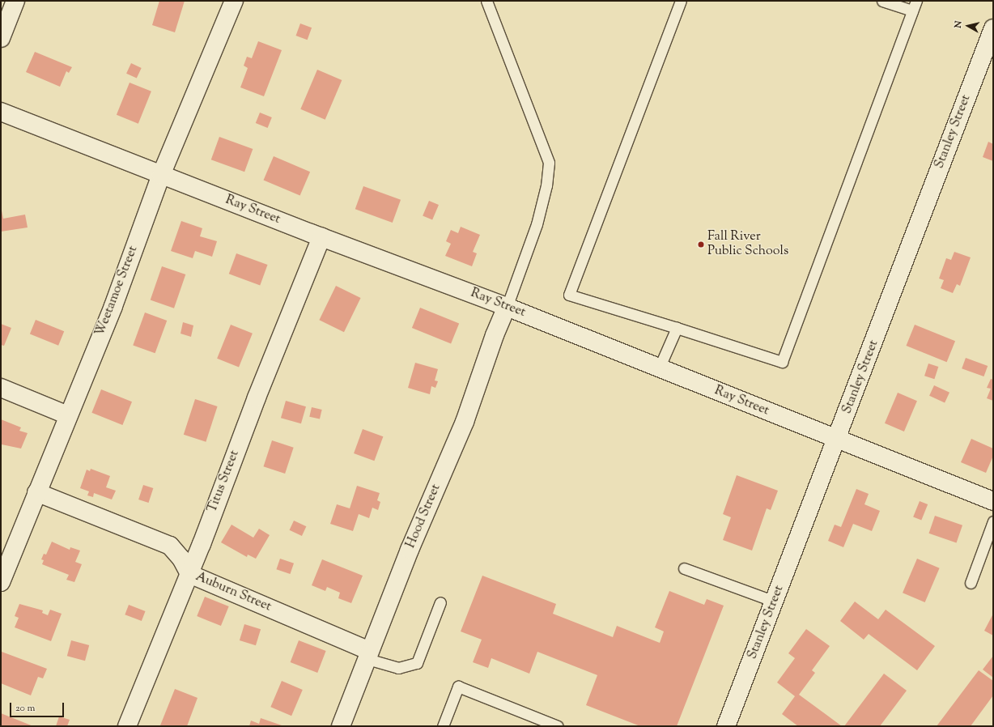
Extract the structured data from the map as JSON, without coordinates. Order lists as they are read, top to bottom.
{
  "streets": {
    "street": [
      "Stanley Street",
      "Ray Street",
      "Weetamoe Street",
      "Titus Street",
      "Hood Street",
      "Auburn Street"
    ]
  },
  "crossings": [
    ["Stanley Street", "Ray Street"],
    ["Ray Street", "Weetamoe Street"],
    ["Ray Street", "Titus Street"],
    ["Ray Street", "Hood Street"],
    ["Weetamoe Street", "Auburn Street"],
    ["Titus Street", "Auburn Street"],
    ["Hood Street", "Auburn Street"]
  ],
  "places": ["Fall River Public Schools"],
  "scale_bar": "20 m",
  "north": "left"
}
